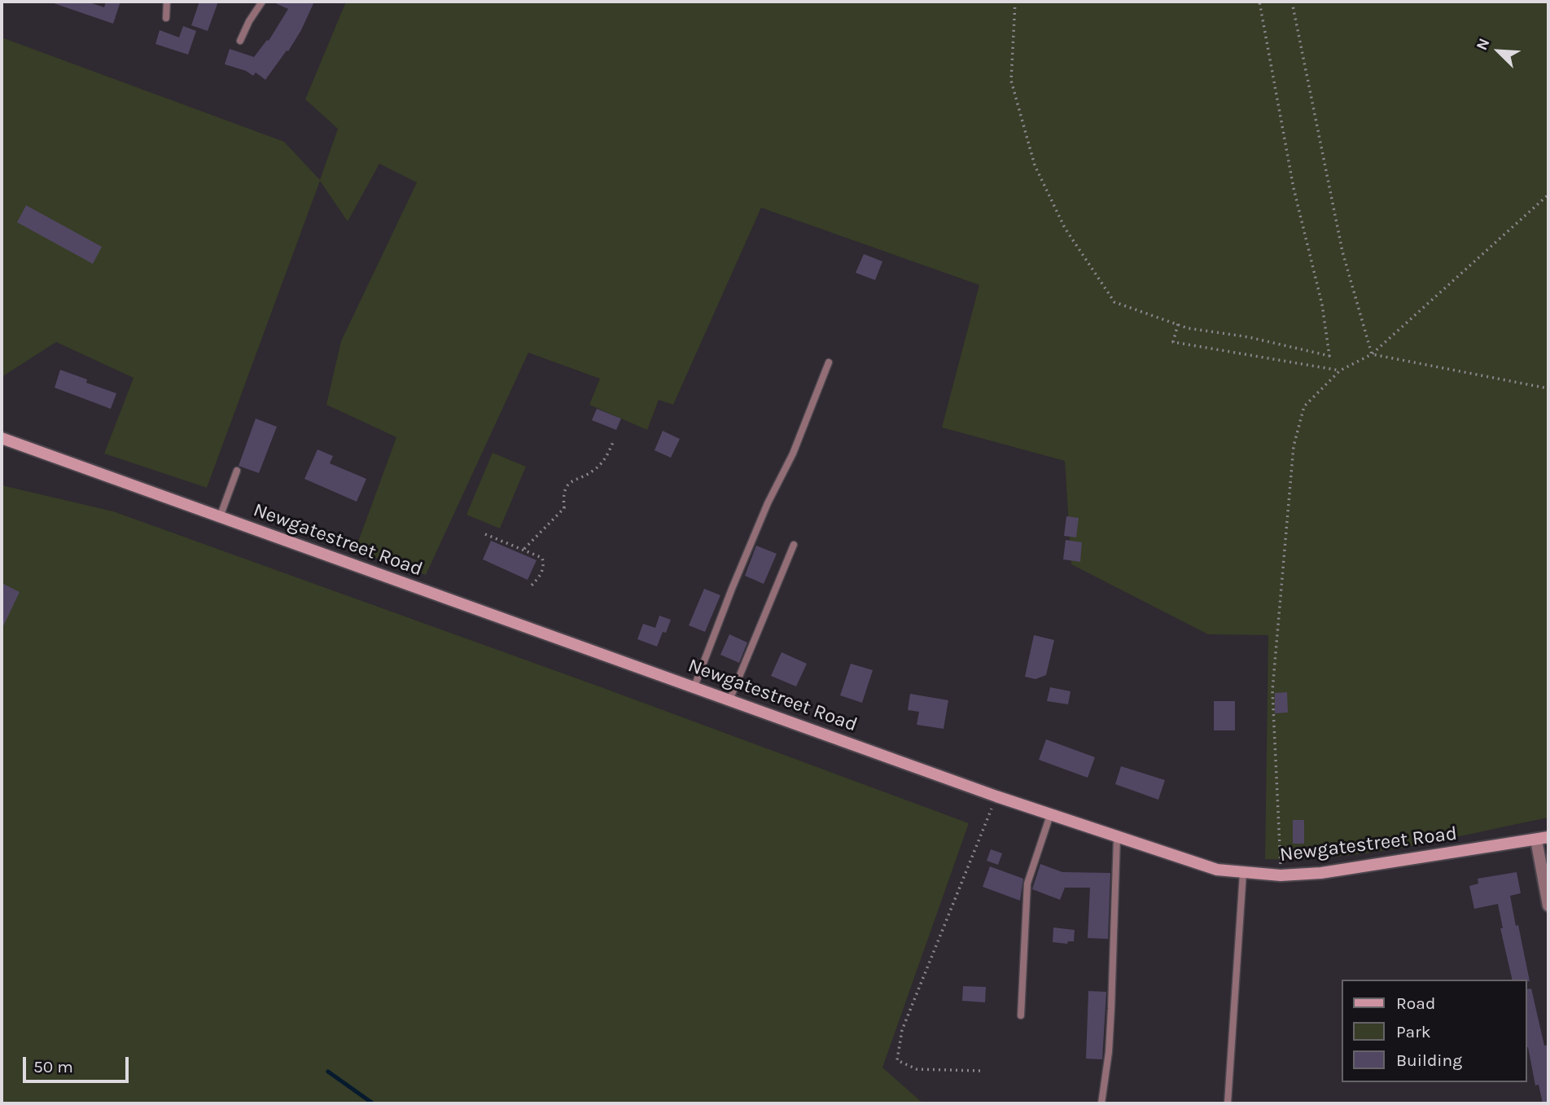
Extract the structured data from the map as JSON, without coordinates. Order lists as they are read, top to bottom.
{
  "streets": {
    "street": ["Newgatestreet Road"]
  },
  "legend": ["Road", "Park", "Building"],
  "scale_bar": "50 m",
  "north": "top left"
}
